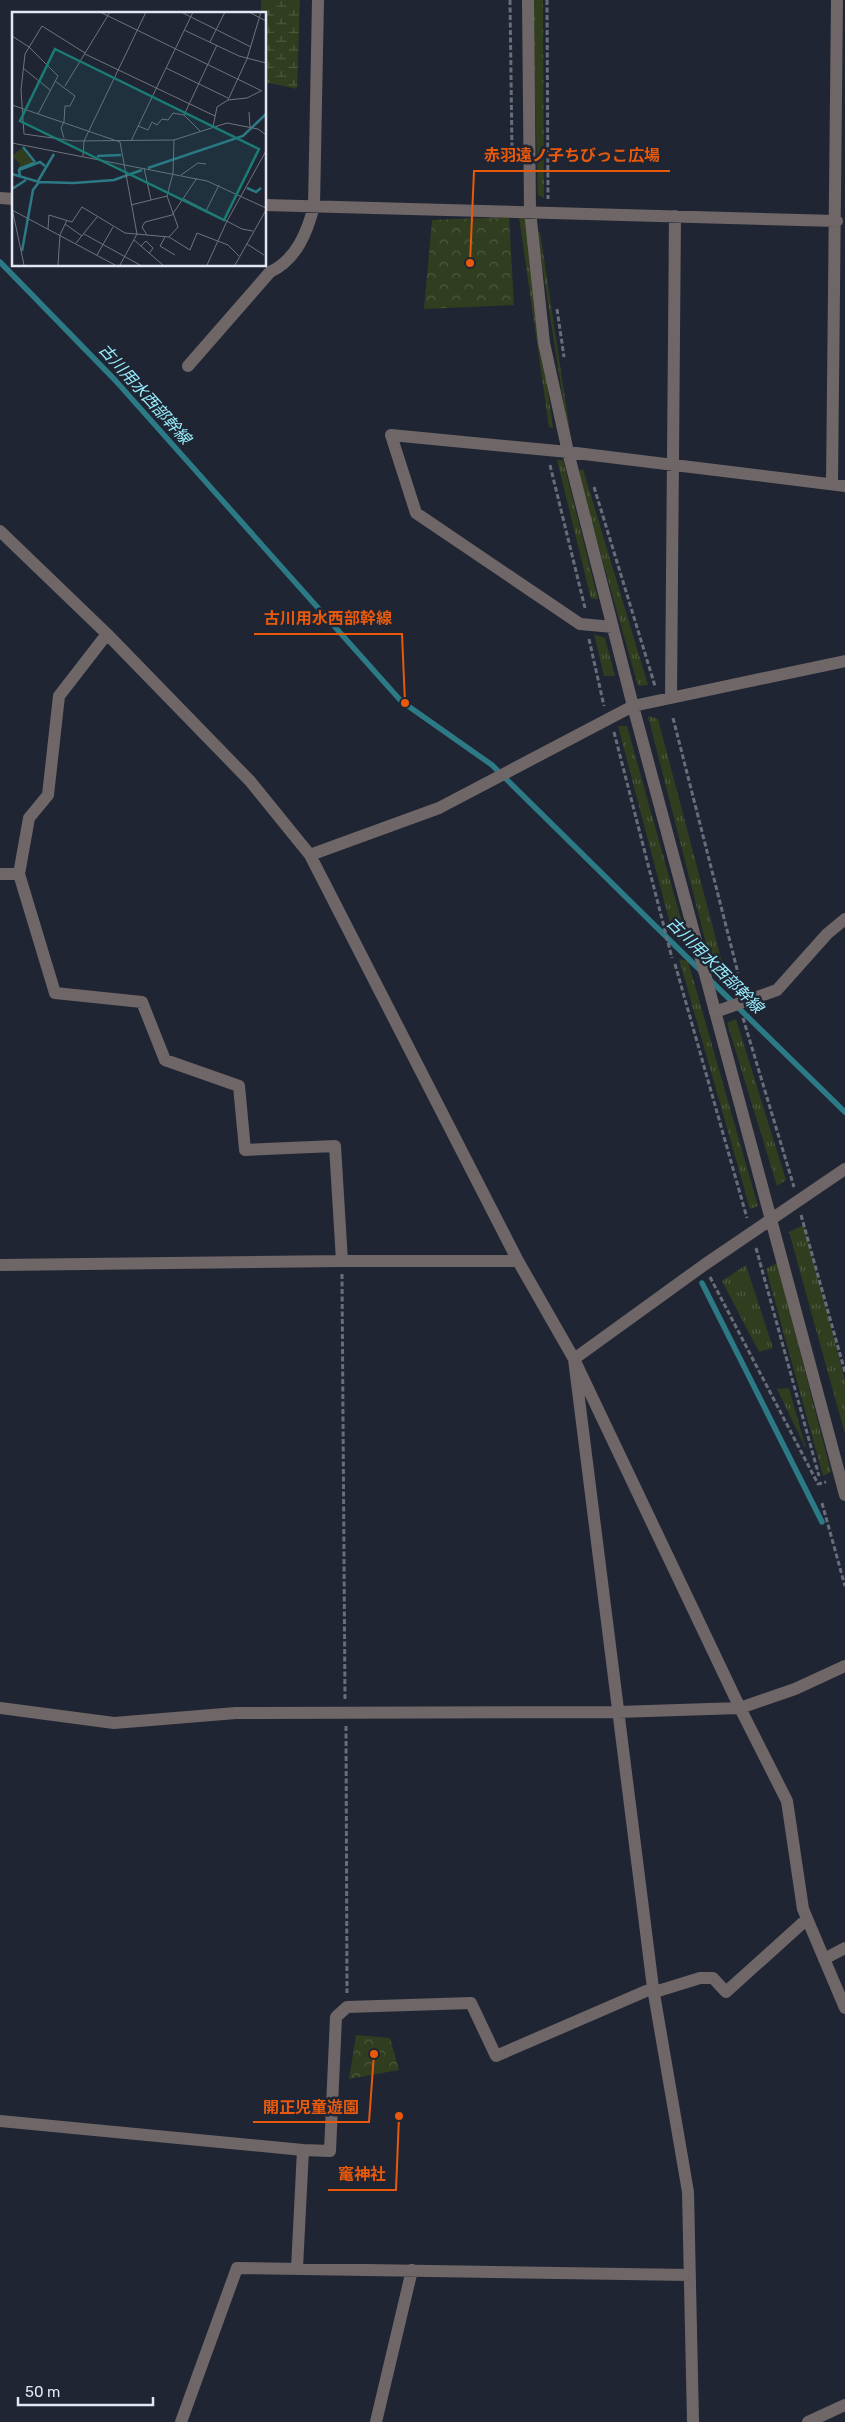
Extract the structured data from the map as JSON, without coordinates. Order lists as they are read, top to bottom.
{
  "water": ["古川用水西部幹線"],
  "places": [
    "赤羽遠ノ子ちびっこ広場",
    "古川用水西部幹線",
    "開正児童遊園",
    "竃神社"
  ],
  "scale_bar": "50 m"
}
